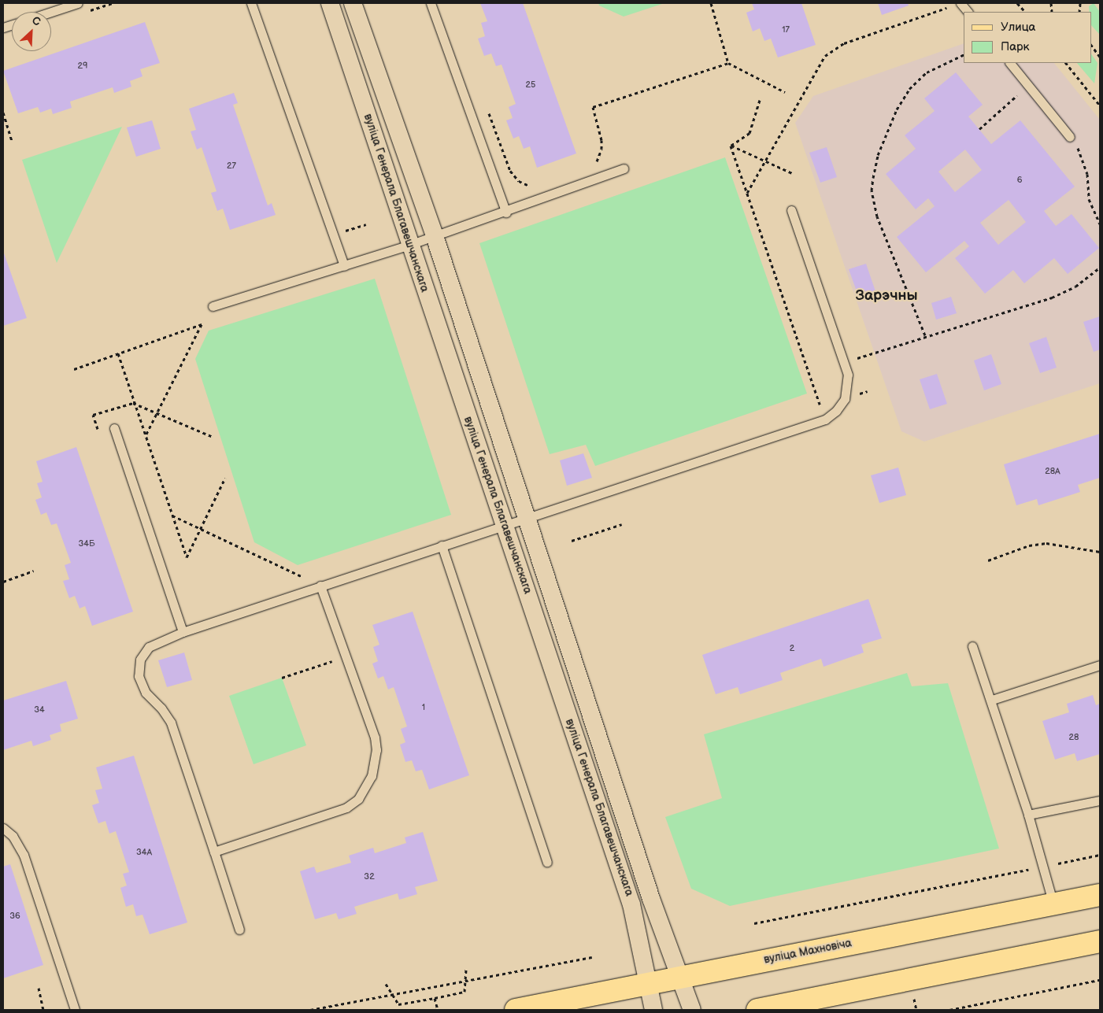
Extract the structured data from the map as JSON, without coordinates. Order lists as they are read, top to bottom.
{
  "streets": {
    "main road": ["вуліца Махновіча"],
    "street": ["вуліца Генерала Благавешчанскага"]
  },
  "crossings": [
    ["вуліца Генерала Благавешчанскага", "вуліца Махновіча"]
  ],
  "districts": ["Зарэчны"],
  "house_numbers": [
    "17",
    "29",
    "25",
    "27",
    "6",
    "28А",
    "34Б",
    "2",
    "1",
    "34",
    "28",
    "34А",
    "32",
    "36"
  ],
  "legend": ["Улица", "Парк"],
  "north": "top right"
}
